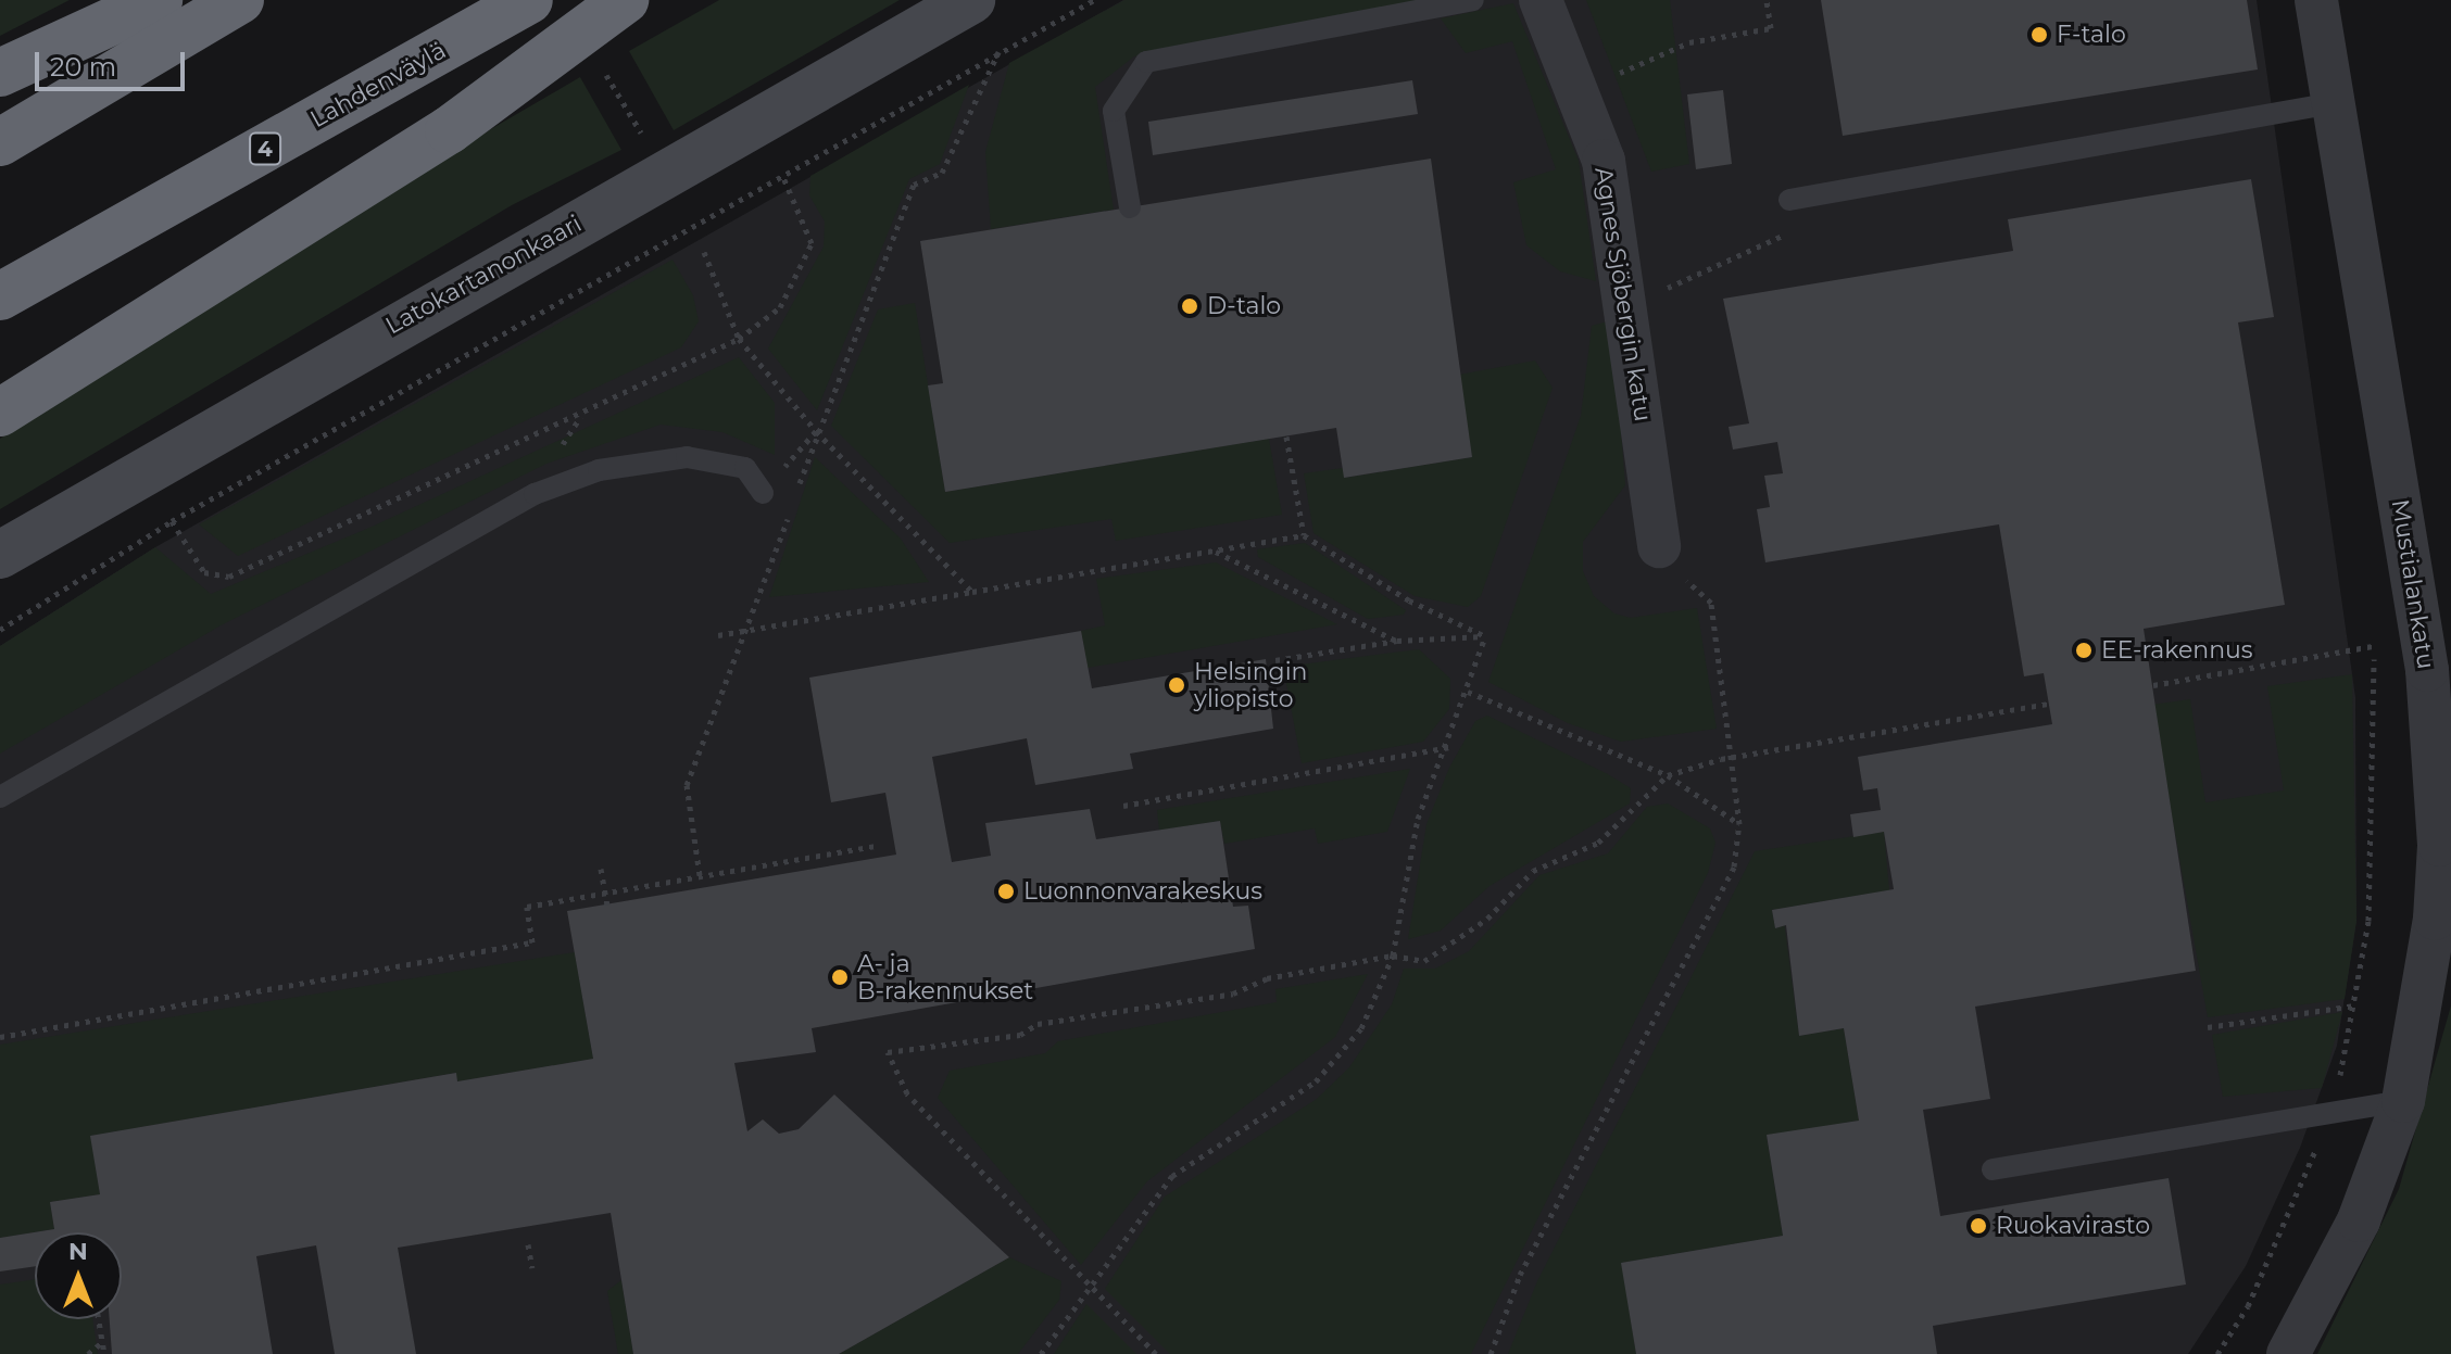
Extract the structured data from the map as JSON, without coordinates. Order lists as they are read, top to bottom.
{
  "streets": {
    "highway": ["Lahdenväylä", "4"],
    "street": ["Latokartanonkaari", "Agnes Sjöbergin katu", "Mustialankatu"]
  },
  "places": [
    "F-talo",
    "D-talo",
    "EE-rakennus",
    "Helsingin yliopisto",
    "Luonnonvarakeskus",
    "A- ja B-rakennukset",
    "Ruokavirasto"
  ],
  "scale_bar": "20 m",
  "north": "top"
}
